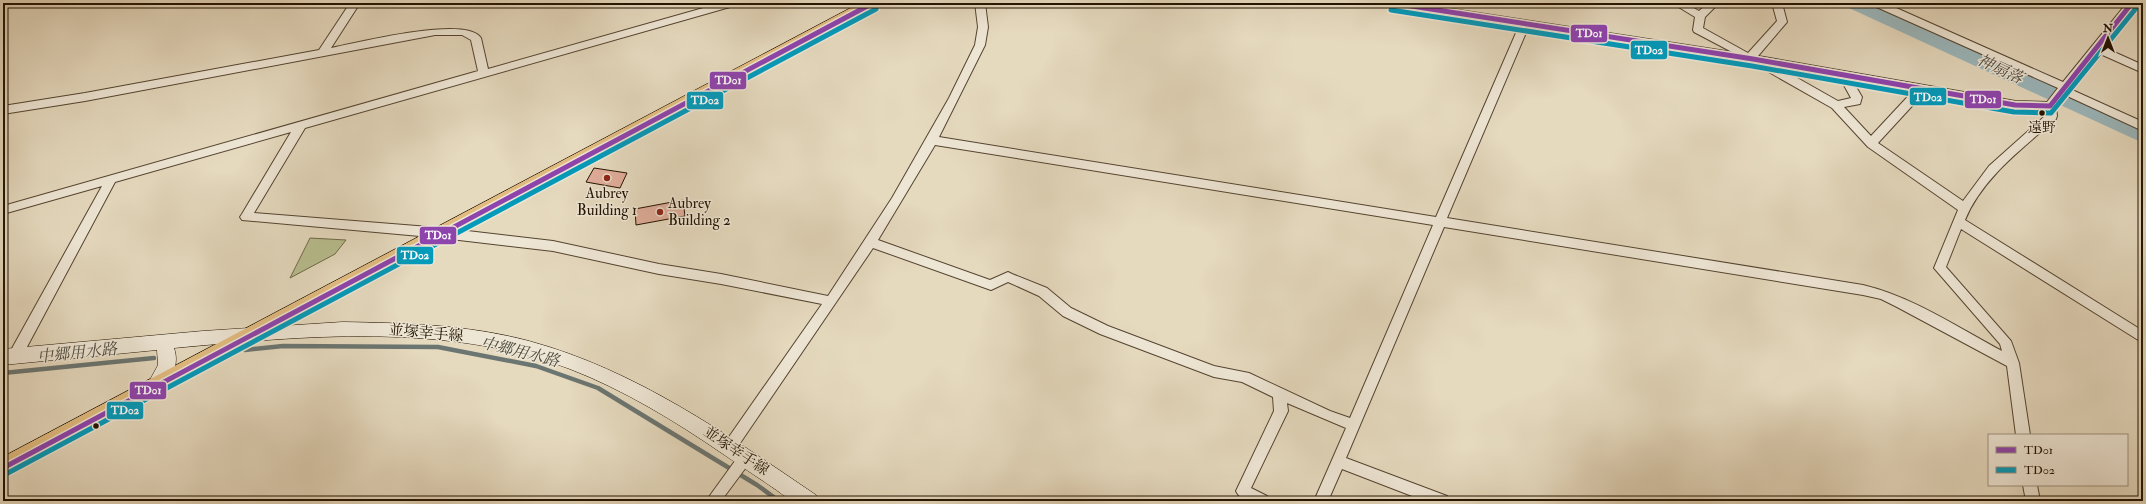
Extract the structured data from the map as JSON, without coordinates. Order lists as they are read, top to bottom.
{
  "streets": {
    "main road": ["並塚幸手線"]
  },
  "water": ["神扇落", "中郷用水路"],
  "places": ["遠野", "Aubrey Building 1", "Aubrey Building 2"],
  "lines": ["transit line TD01", "transit line TD02"],
  "legend": ["TD01", "TD02"],
  "north": "top"
}
